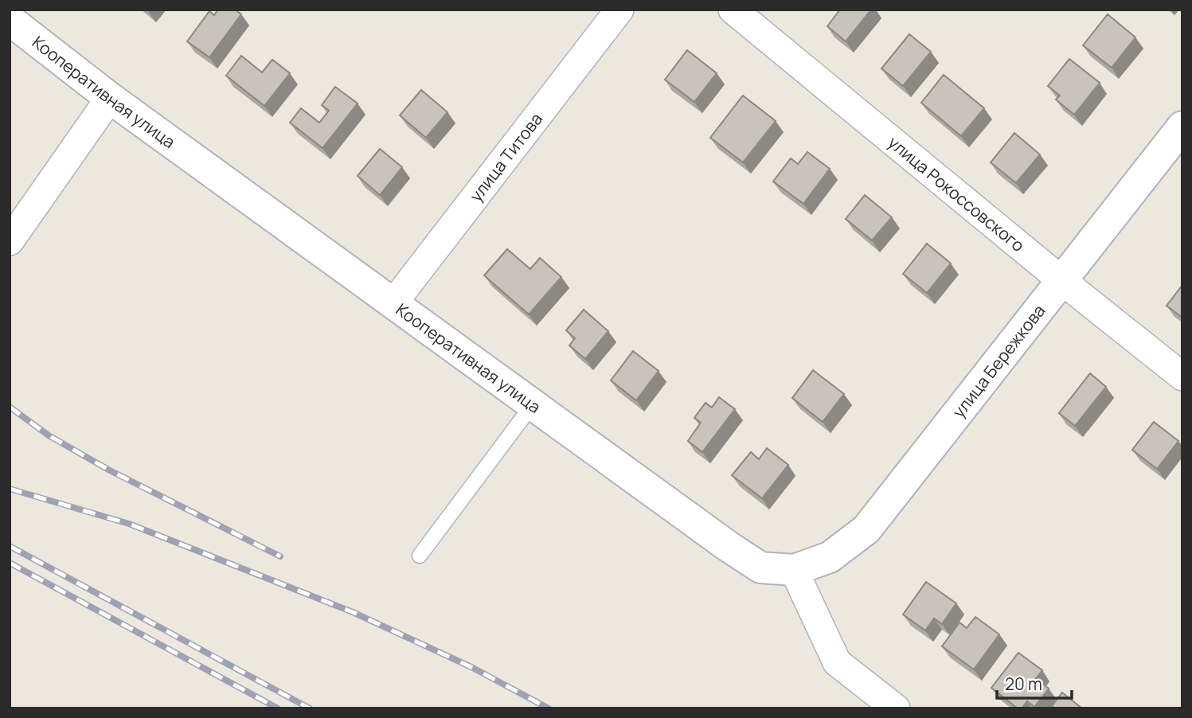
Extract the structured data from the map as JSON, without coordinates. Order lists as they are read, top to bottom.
{
  "streets": {
    "street": [
      "Кооперативная улица",
      "улица Титова",
      "улица Рокоссовского",
      "улица Бережкова"
    ]
  },
  "crossings": [
    ["Кооперативная улица", "улица Титова"],
    ["Кооперативная улица", "улица Бережкова"],
    ["улица Рокоссовского", "улица Бережкова"]
  ],
  "scale_bar": "20 m"
}
